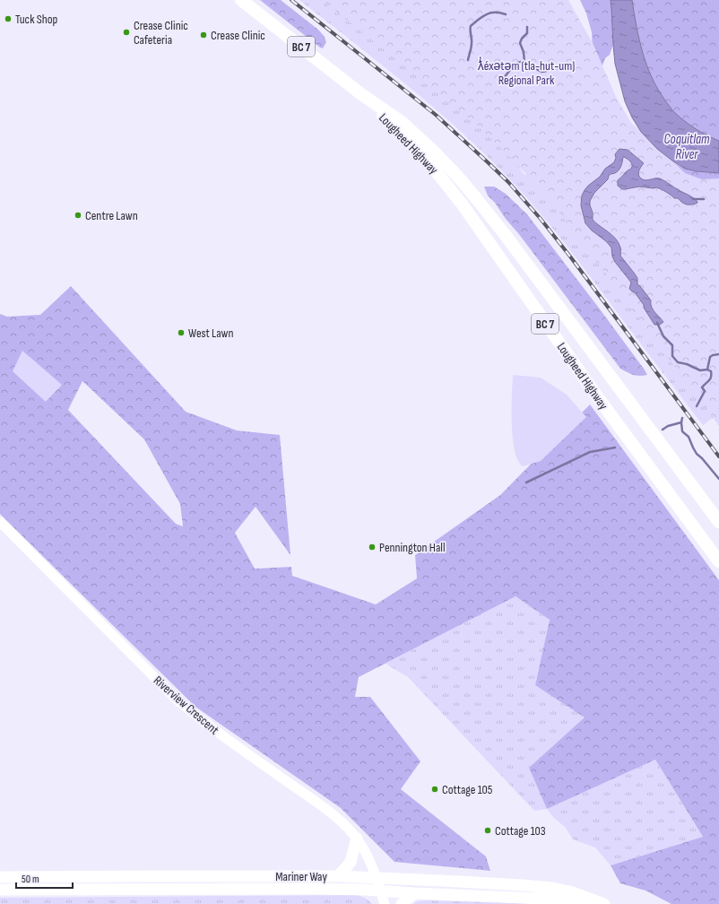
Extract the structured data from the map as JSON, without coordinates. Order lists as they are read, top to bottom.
{
  "streets": {
    "main road": ["BC 7", "Lougheed Highway", "Mariner Way"],
    "street": ["Riverview Crescent"]
  },
  "crossings": [
    ["Riverview Crescent", "Mariner Way"]
  ],
  "water": ["Coquitlam River"],
  "parks": ["ƛ̓éxətəm (tla-hut-um) Regional Park"],
  "places": [
    "Tuck Shop",
    "Crease Clinic Cafeteria",
    "Crease Clinic",
    "Centre Lawn",
    "West Lawn",
    "Pennington Hall",
    "Cottage 105",
    "Cottage 103"
  ],
  "scale_bar": "50 m"
}
